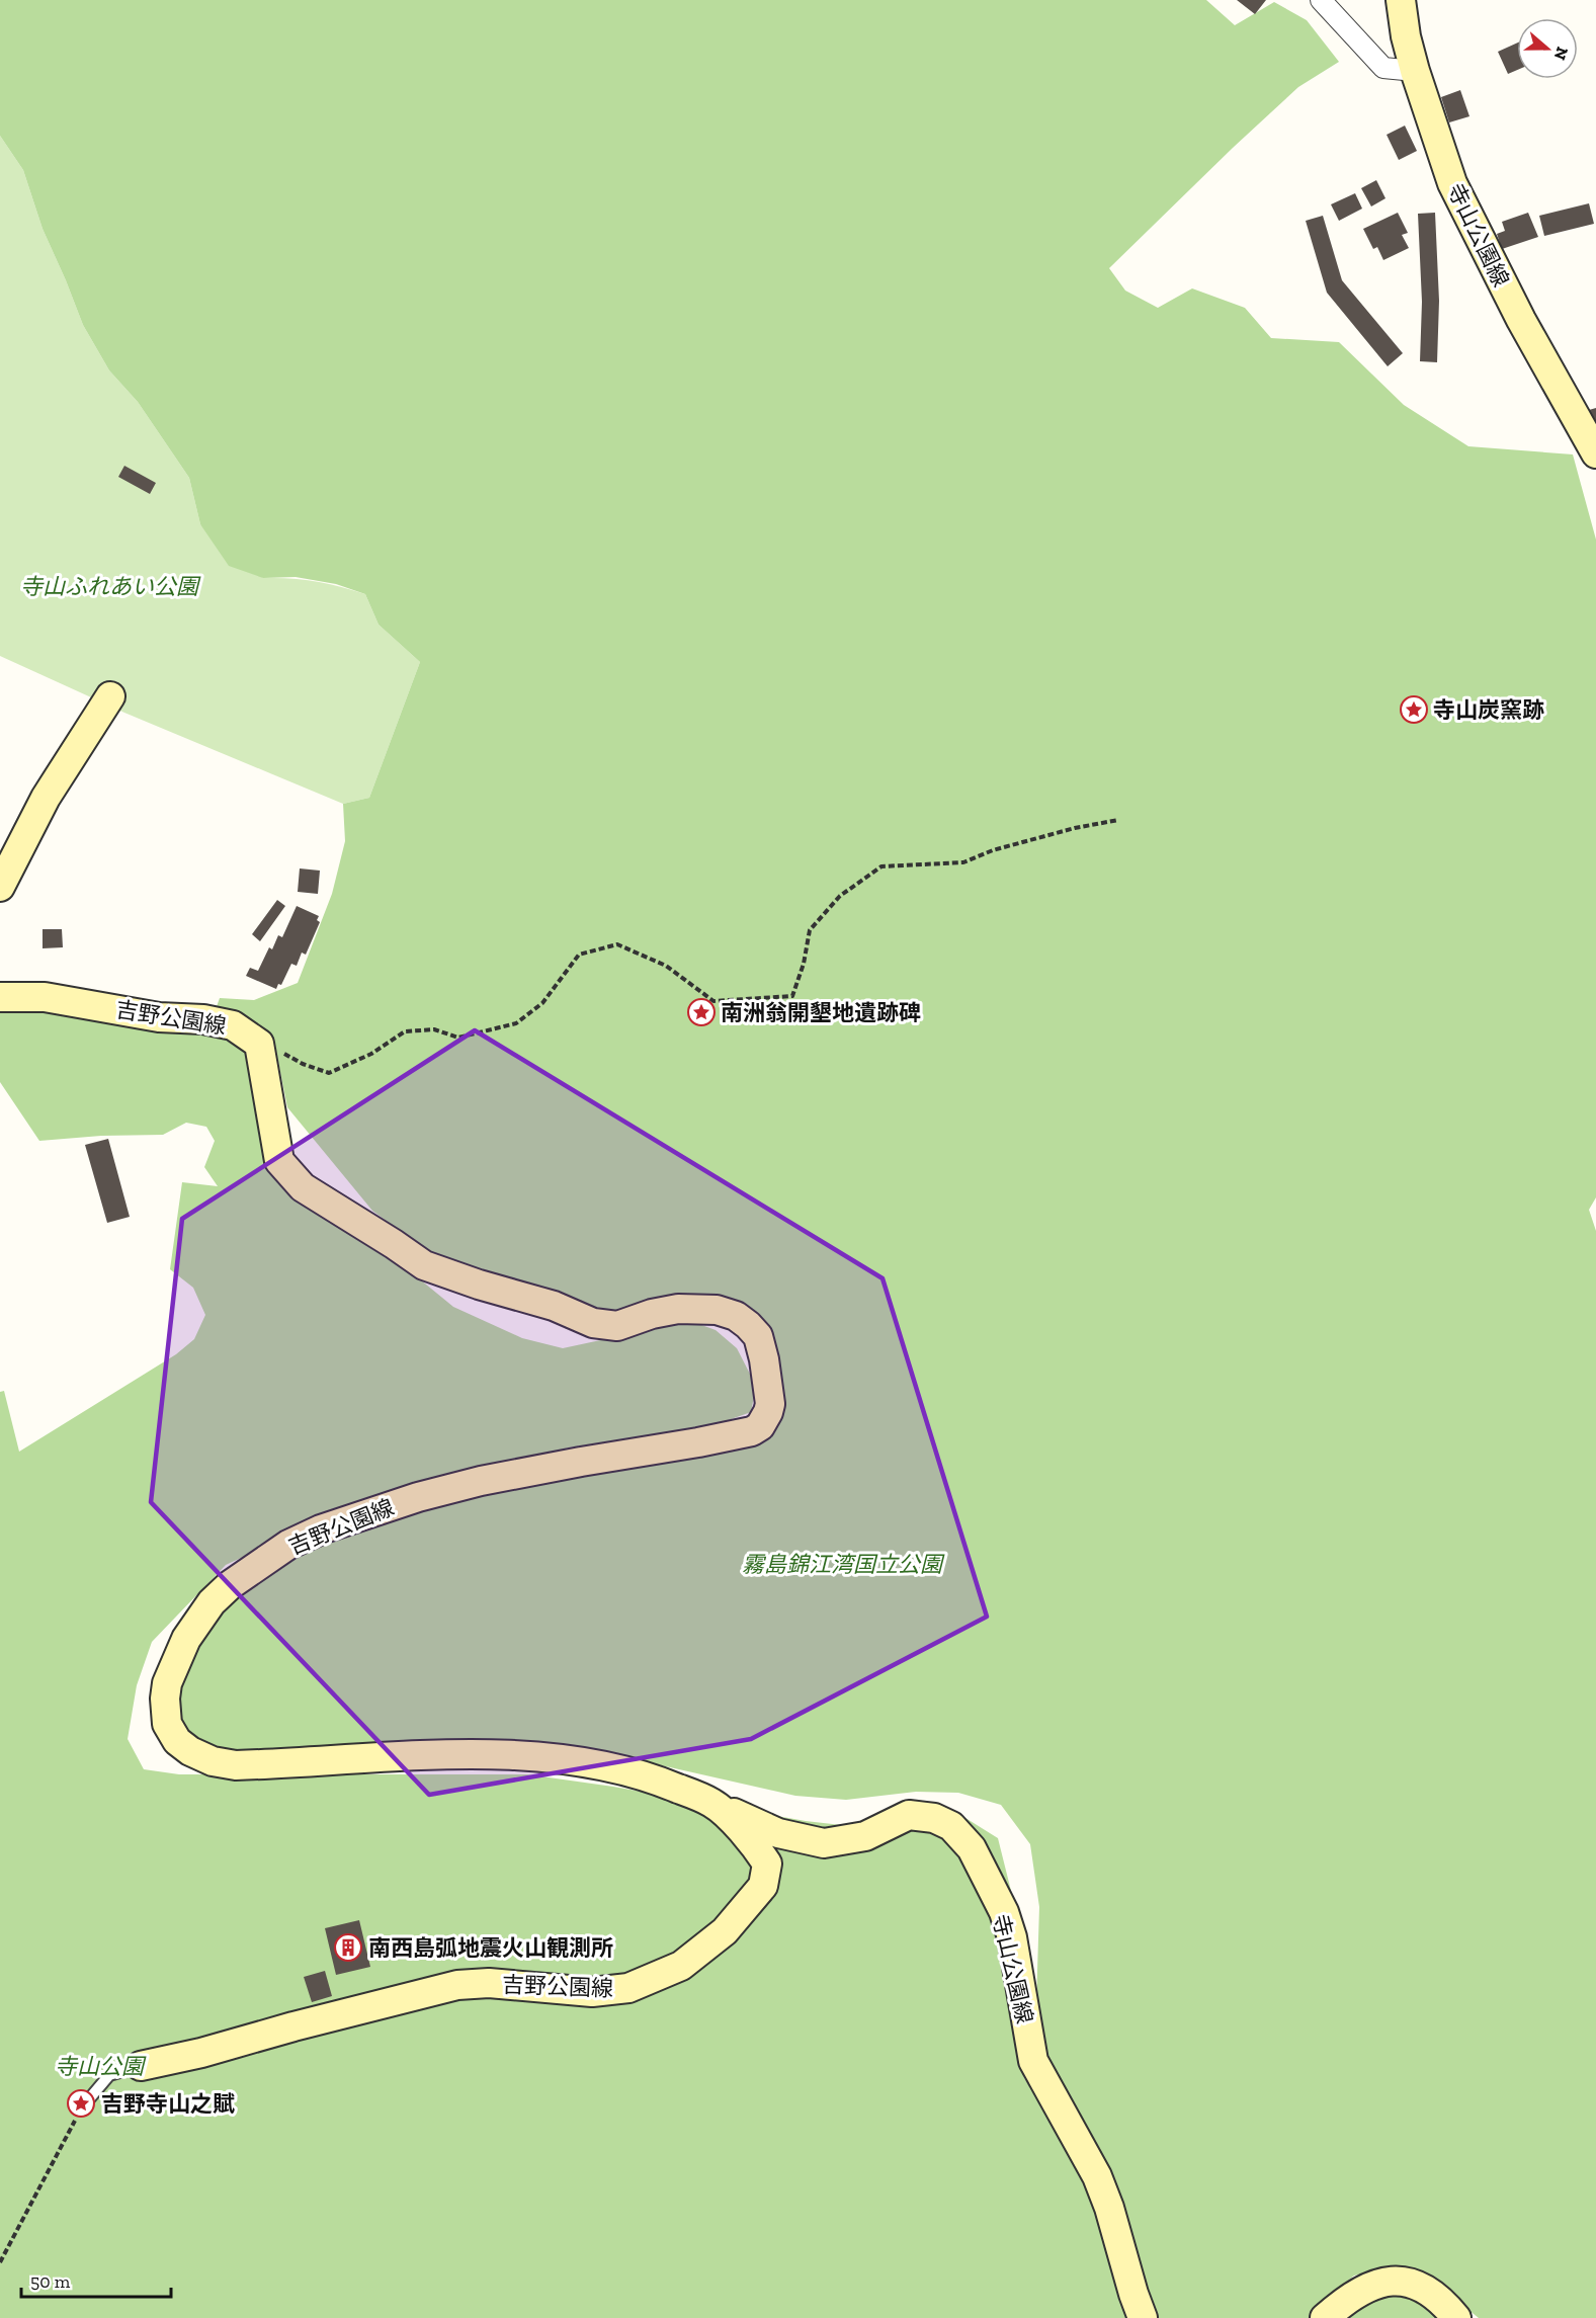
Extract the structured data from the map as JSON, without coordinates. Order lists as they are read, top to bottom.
{
  "streets": {
    "main road": ["寺山公園線", "吉野公園線"]
  },
  "crossings": [
    ["寺山公園線", "吉野公園線"]
  ],
  "parks": ["寺山ふれあい公園", "霧島錦江湾国立公園", "寺山公園"],
  "places": {
    "place": ["寺山炭窯跡", "南洲翁開墾地遺跡碑", "吉野寺山之賦"],
    "building": ["南西島弧地震火山観測所"]
  },
  "scale_bar": "50 m",
  "north": "right"
}
